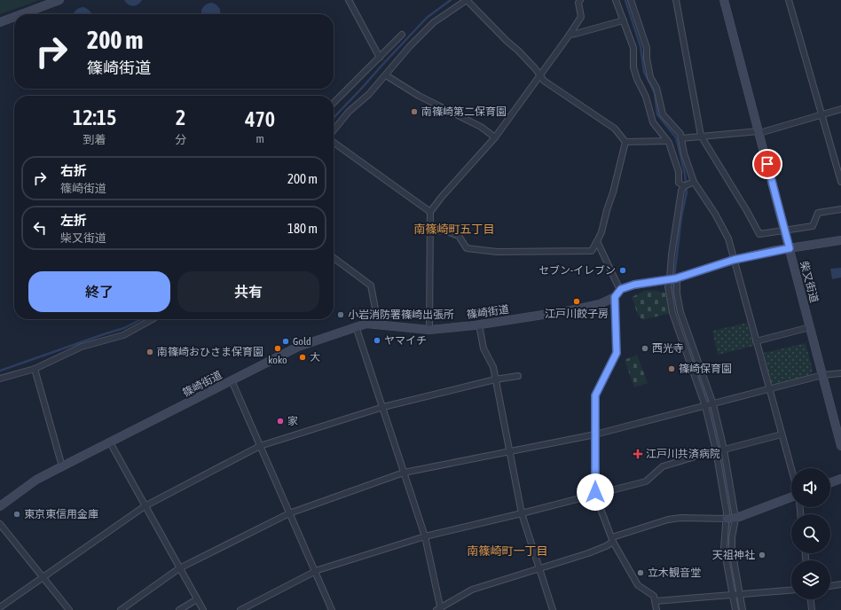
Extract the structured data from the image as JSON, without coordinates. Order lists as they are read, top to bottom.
{
  "streets": {
    "street": ["柴又街道", "篠崎街道"]
  },
  "districts": ["南篠崎町五丁目", "南篠崎町一丁目"],
  "places": {
    "other": [
      "南篠崎第二保育園",
      "セブン-イレブン",
      "江戸川餃子房",
      "小岩消防署篠崎出張所",
      "ヤマイチ",
      "Gold",
      "koko",
      "西光寺",
      "南篠崎おひさま保育園",
      "大",
      "篠崎保育園",
      "家",
      "東京東信用金庫",
      "天祖神社",
      "立木観音堂"
    ],
    "health": ["江戸川共済病院"]
  },
  "page": {
    "turn": ["200 m", "篠崎街道"],
    "eta": [
      "12:15",
      "到着",
      "2",
      "分",
      "470",
      "m"
    ],
    "list": [
      {
        "name": "右折",
        "note": "篠崎街道",
        "value": "200 m"
      },
      {
        "name": "左折",
        "note": "柴又街道",
        "value": "180 m"
      }
    ],
    "buttons": ["終了", "共有"]
  }
}
